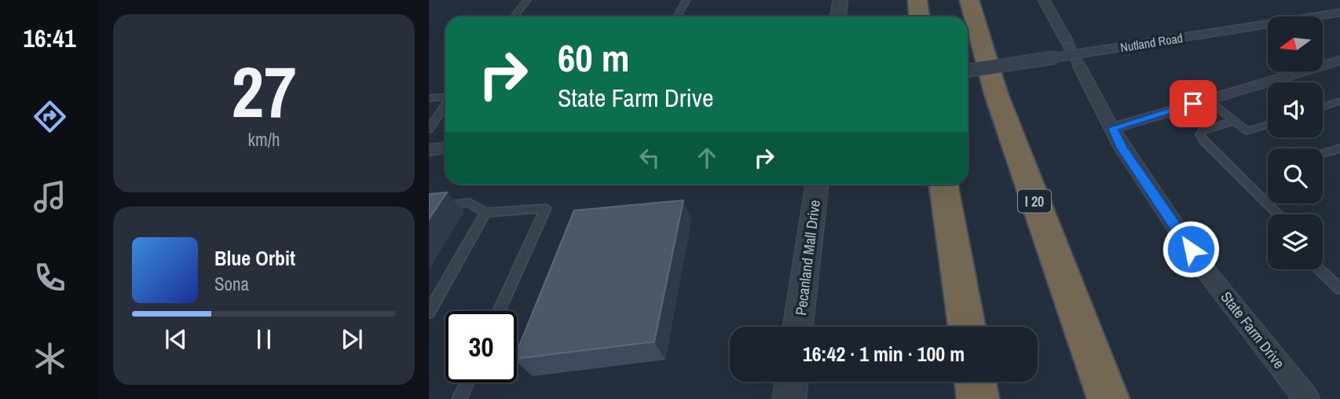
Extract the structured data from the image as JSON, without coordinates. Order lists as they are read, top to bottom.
{
  "streets": {
    "highway": ["I 20"],
    "street": ["Nutland Road", "Pecanland Mall Drive", "State Farm Drive"]
  },
  "north": "left",
  "page": {
    "tabs": "16:41",
    "tile": ["27", "km/h"],
    "turn": ["60 m", "State Farm Drive"],
    "song": ["Blue Orbit", "Sona"],
    "limit": "30",
    "trip": "16:42 · 1 min · 100 m"
  }
}
